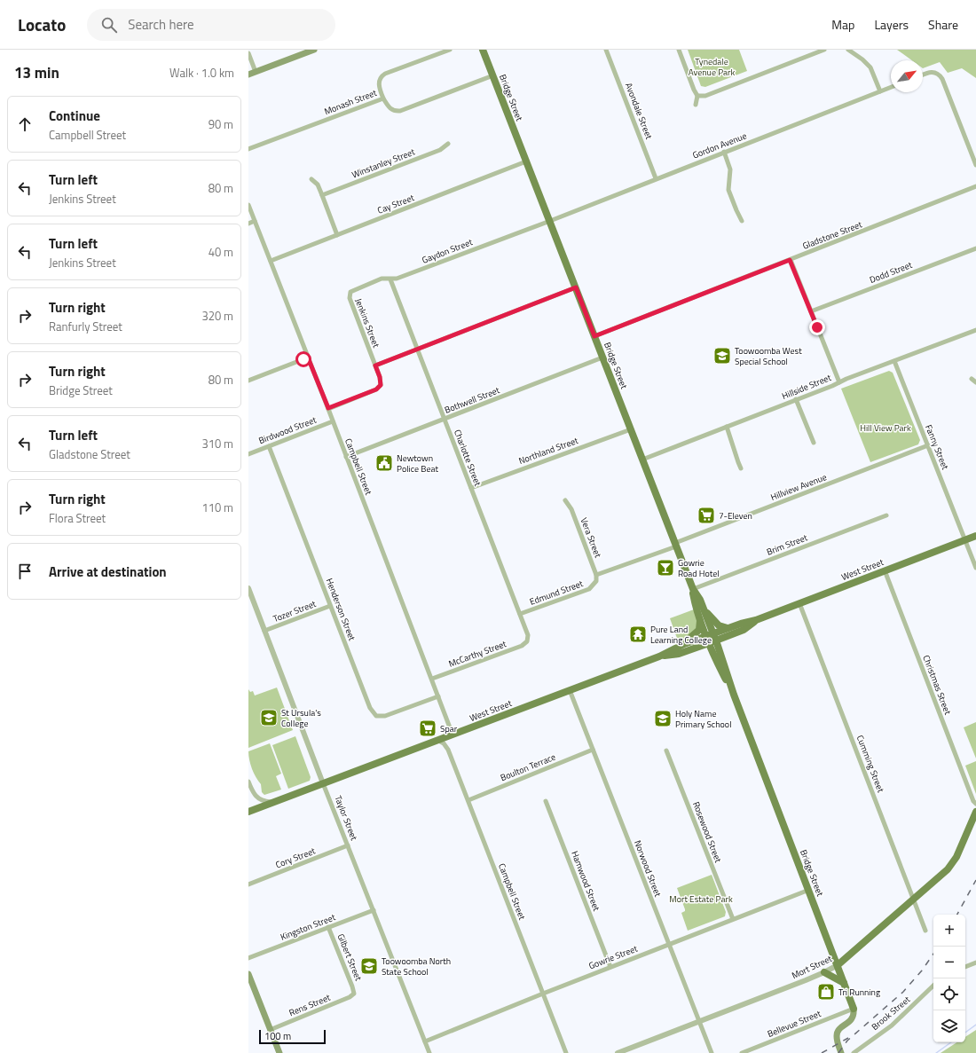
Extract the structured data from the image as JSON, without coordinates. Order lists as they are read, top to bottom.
{
  "streets": {
    "main road": ["Bridge Street", "West Street", "Mort Street"],
    "street": [
      "Monash Street",
      "Avondale Street",
      "Gordon Avenue",
      "Winstanley Street",
      "Cay Street",
      "Gladstone Street",
      "Gaydon Street",
      "Dodd Street",
      "Jenkins Street",
      "Hillside Street",
      "Bothwell Street",
      "Birdwood Street",
      "Fanny Street",
      "Northland Street",
      "Charlotte Street",
      "Campbell Street",
      "Hillview Avenue",
      "Vera Street",
      "Brim Street",
      "Edmund Street",
      "Henderson Street",
      "Tozer Street",
      "McCarthy Street",
      "Christmas Street",
      "Cumming Street",
      "Boulton Terrace",
      "Taylor Street",
      "Rosewood Street",
      "Cory Street",
      "Norwood Street",
      "Hamwood Street",
      "Kingston Street",
      "Gilbert Street",
      "Gowrie Street",
      "Rens Street",
      "Brook Street",
      "Bellevue Street"
    ]
  },
  "crossings": [
    ["Bridge Street", "Monash Street"],
    ["Bridge Street", "Gordon Avenue"],
    ["Bridge Street", "Cay Street"],
    ["Bridge Street", "Gladstone Street"],
    ["Bridge Street", "Gaydon Street"],
    ["Bridge Street", "Hillside Street"],
    ["Bridge Street", "Bothwell Street"],
    ["Bridge Street", "Northland Street"],
    ["Bridge Street", "Hillview Avenue"],
    ["Bridge Street", "Brim Street"],
    ["Bridge Street", "West Street"],
    ["Bridge Street", "Gowrie Street"],
    ["Bridge Street", "Mort Street"],
    ["Bridge Street", "Bellevue Street"],
    ["Avondale Street", "Gordon Avenue"],
    ["Gordon Avenue", "Gaydon Street"],
    ["Cay Street", "Campbell Street"],
    ["Gaydon Street", "Jenkins Street"],
    ["Gaydon Street", "Charlotte Street"],
    ["Jenkins Street", "Campbell Street"],
    ["Hillside Street", "Fanny Street"],
    ["Bothwell Street", "Charlotte Street"],
    ["Bothwell Street", "Campbell Street"],
    ["Birdwood Street", "Campbell Street"],
    ["Birdwood Street", "Henderson Street"],
    ["Fanny Street", "Hillview Avenue"],
    ["Fanny Street", "West Street"],
    ["Northland Street", "Charlotte Street"],
    ["Charlotte Street", "Edmund Street"],
    ["Charlotte Street", "McCarthy Street"],
    ["Campbell Street", "West Street"],
    ["Campbell Street", "Henderson Street"],
    ["Campbell Street", "McCarthy Street"],
    ["Campbell Street", "Boulton Terrace"],
    ["Campbell Street", "Gowrie Street"],
    ["Vera Street", "Edmund Street"],
    ["West Street", "Christmas Street"],
    ["West Street", "Cumming Street"],
    ["West Street", "Taylor Street"],
    ["West Street", "Norwood Street"],
    ["Henderson Street", "Tozer Street"],
    ["Tozer Street", "Taylor Street"],
    ["Cumming Street", "Mort Street"],
    ["Boulton Terrace", "Norwood Street"],
    ["Taylor Street", "Cory Street"],
    ["Taylor Street", "Kingston Street"],
    ["Taylor Street", "Gowrie Street"],
    ["Rosewood Street", "Gowrie Street"],
    ["Norwood Street", "Gowrie Street"],
    ["Norwood Street", "Mort Street"],
    ["Hamwood Street", "Gowrie Street"],
    ["Kingston Street", "Gilbert Street"],
    ["Gilbert Street", "Rens Street"]
  ],
  "parks": ["Tynedale Avenue Park", "Hill View Park", "Mort Estate Park"],
  "places": {
    "school or university": [
      "Toowoomba West Special School",
      "St Ursula's College",
      "Holy Name Primary School",
      "Toowoomba North State School"
    ],
    "public building": ["Newtown Police Beat"],
    "supermarket": ["7-Eleven", "Spar"],
    "bar": ["Gowrie Road Hotel"],
    "temple": ["Pure Land Learning College"],
    "shop": ["Tri Running"]
  },
  "scale_bar": "100 m",
  "north": "top right",
  "page": {
    "header": "Locato",
    "search": "Search here",
    "nav": ["Map", "Layers", "Share"],
    "heading": ["13 min", "Walk · 1.0 km"],
    "list": [
      ["Continue", "Campbell Street", "90 m"],
      ["Turn left", "Jenkins Street", "80 m"],
      ["Turn left", "Jenkins Street", "40 m"],
      ["Turn right", "Ranfurly Street", "320 m"],
      ["Turn right", "Bridge Street", "80 m"],
      ["Turn left", "Gladstone Street", "310 m"],
      ["Turn right", "Flora Street", "110 m"],
      "Arrive at destination"
    ],
    "map_buttons": ["+", "−"],
    "scale": "100 m"
  }
}
